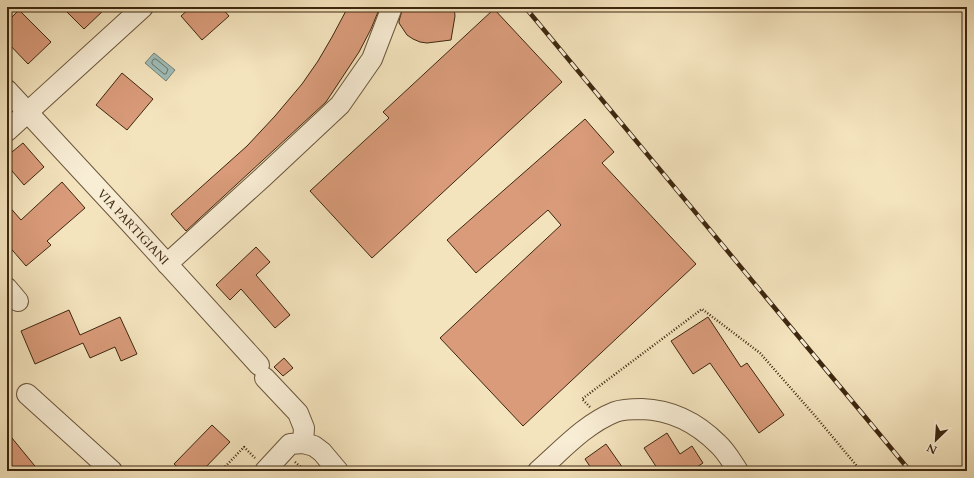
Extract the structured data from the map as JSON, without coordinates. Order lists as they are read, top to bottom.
{
  "streets": {
    "street": ["VIA PARTIGIANI"]
  },
  "north": "bottom left"
}
